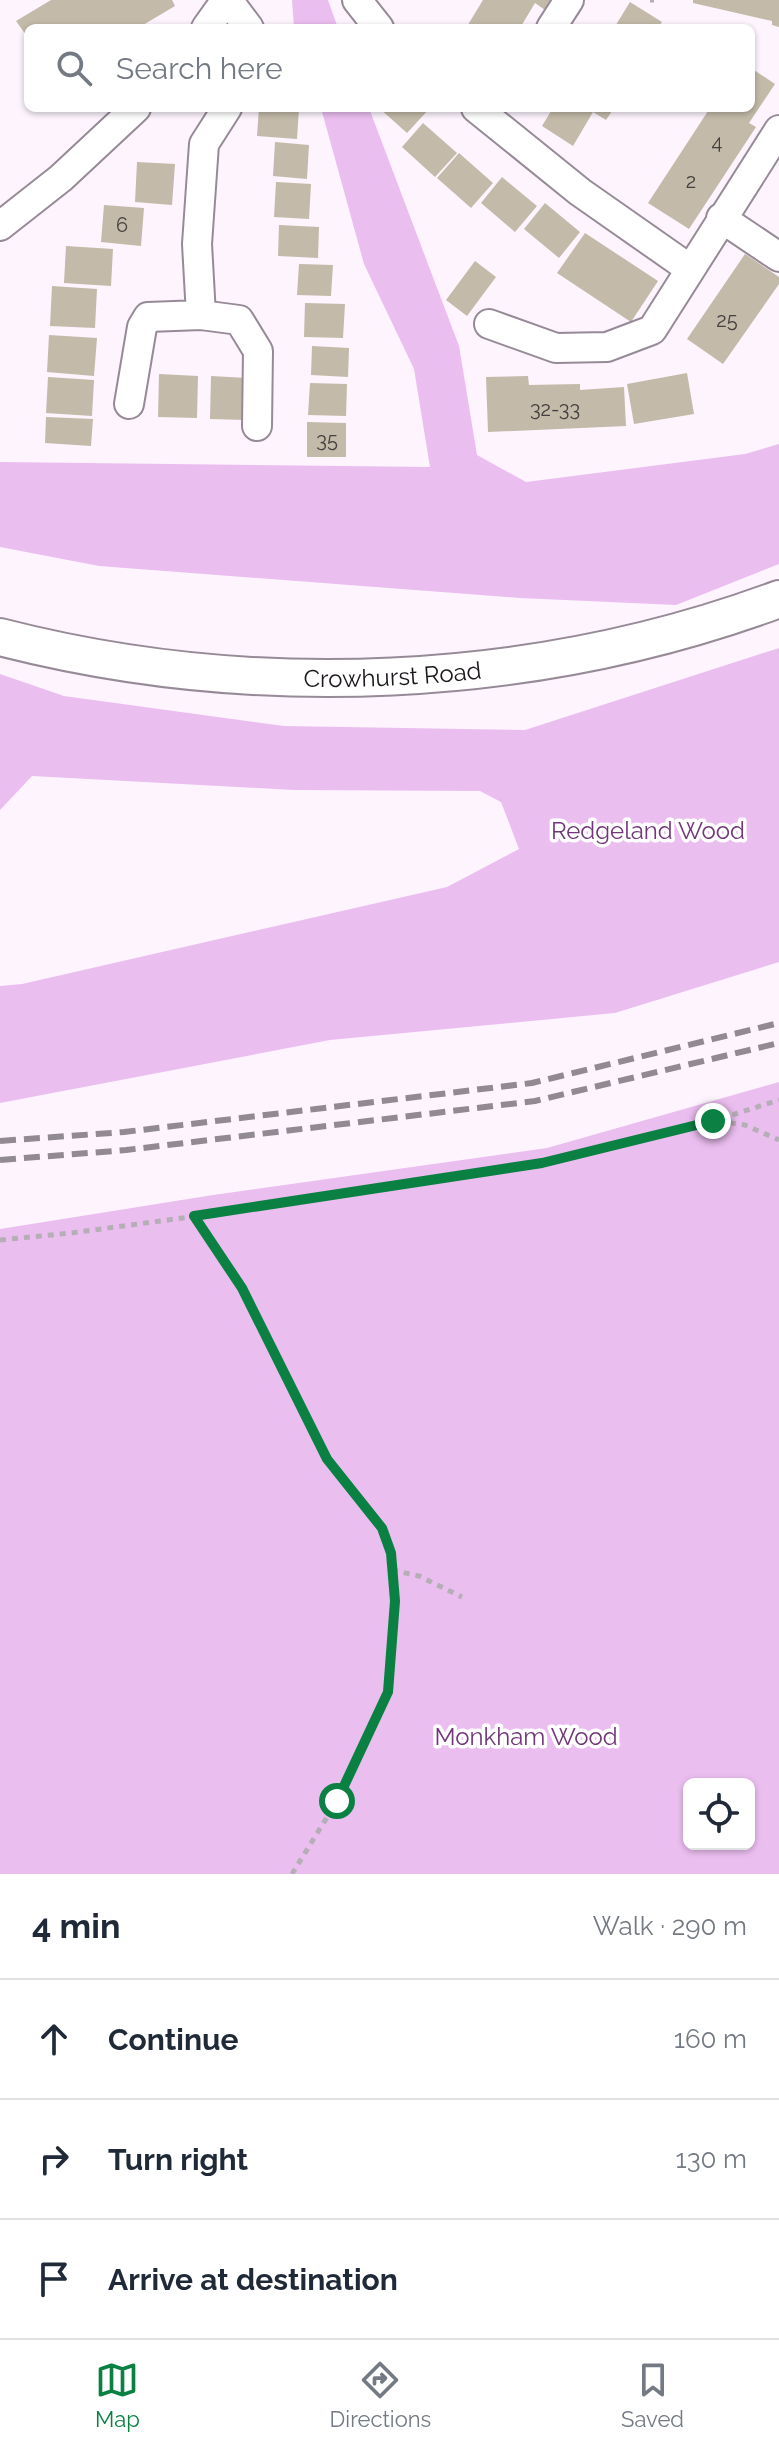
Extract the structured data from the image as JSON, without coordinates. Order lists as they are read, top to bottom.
{
  "streets": {
    "main road": ["Crowhurst Road"]
  },
  "parks": ["Redgeland Wood", "Monkham Wood"],
  "house_numbers": [
    "4",
    "2",
    "6",
    "25",
    "32-33",
    "35"
  ],
  "page": {
    "search": "Search here",
    "heading": ["4 min", "Walk · 290 m"],
    "list": [
      ["Continue", "160 m"],
      ["Turn right", "130 m"],
      "Arrive at destination"
    ],
    "nav": ["Map", "Directions", "Saved"]
  }
}
